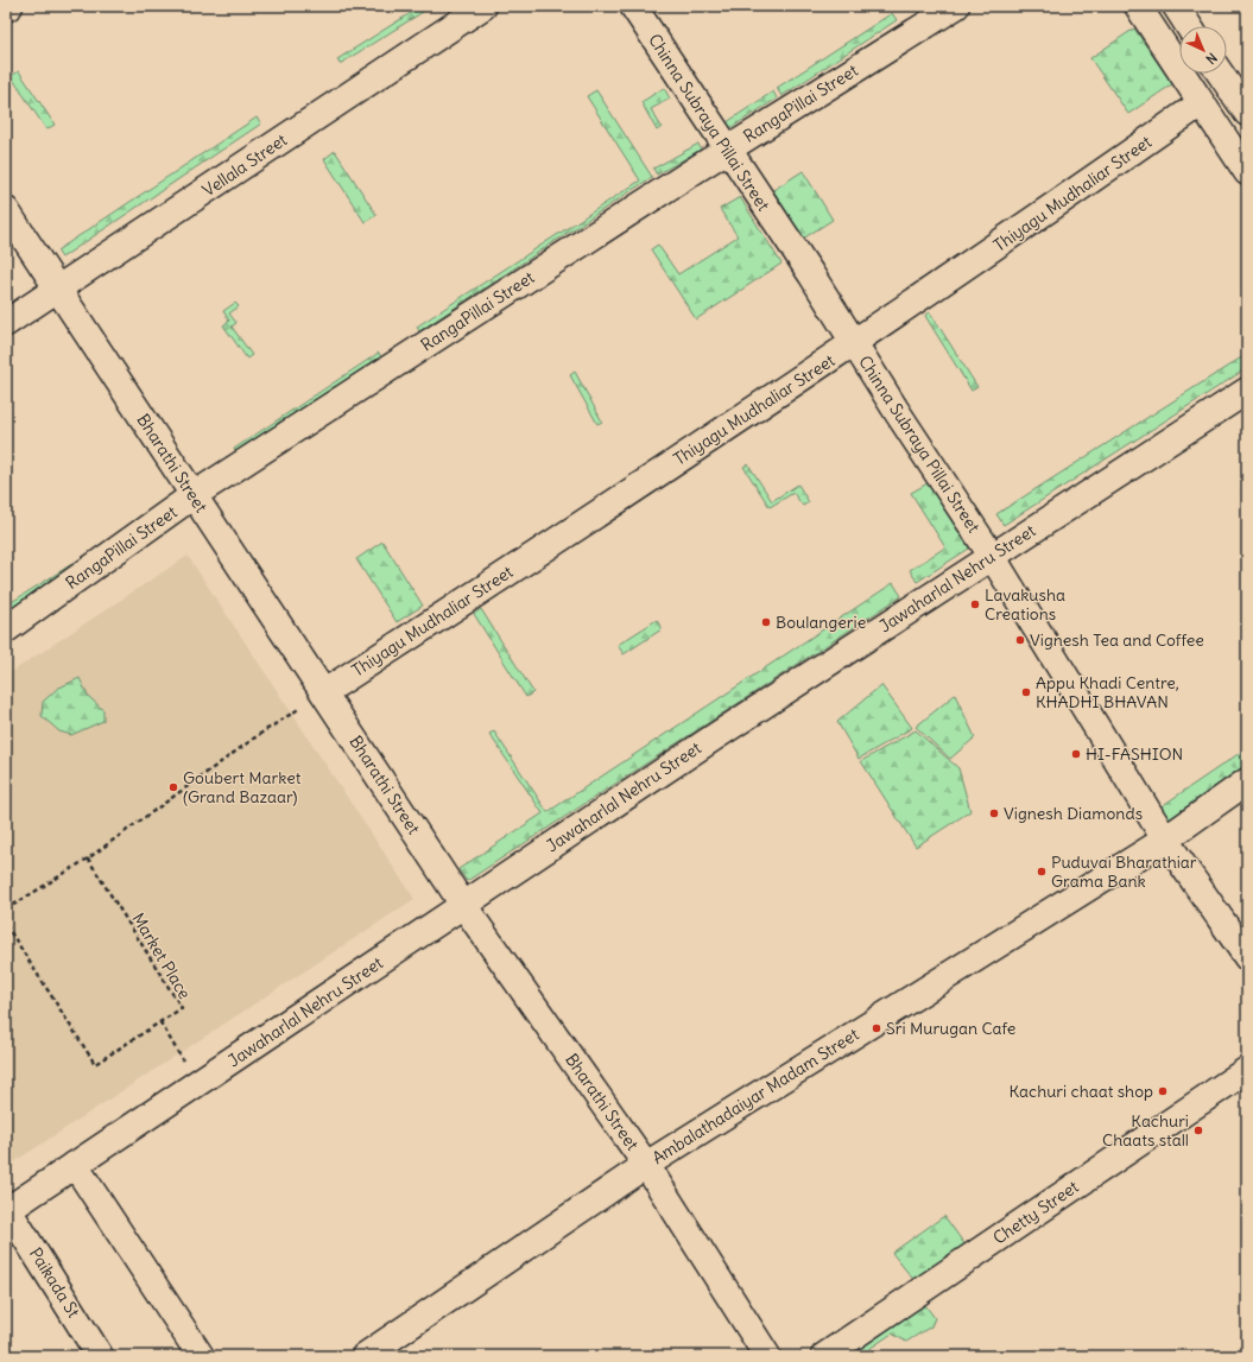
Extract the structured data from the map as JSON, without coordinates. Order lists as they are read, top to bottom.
{
  "streets": {
    "street": [
      "RangaPillai Street",
      "Chinna Subraya Pillai Street",
      "Vellala Street",
      "Thiyagu Mudhaliar Street",
      "Bharathi Street",
      "Jawaharlal Nehru Street",
      "Ambalathadaiyar Madam Street",
      "Chetty Street",
      "Paikada St"
    ],
    "path": ["Market Place"]
  },
  "crossings": [
    ["RangaPillai Street", "Chinna Subraya Pillai Street"],
    ["RangaPillai Street", "Bharathi Street"],
    ["Chinna Subraya Pillai Street", "Thiyagu Mudhaliar Street"],
    ["Chinna Subraya Pillai Street", "Jawaharlal Nehru Street"],
    ["Chinna Subraya Pillai Street", "Ambalathadaiyar Madam Street"],
    ["Vellala Street", "Bharathi Street"],
    ["Thiyagu Mudhaliar Street", "Bharathi Street"],
    ["Bharathi Street", "Jawaharlal Nehru Street"],
    ["Bharathi Street", "Ambalathadaiyar Madam Street"],
    ["Jawaharlal Nehru Street", "Paikada St"]
  ],
  "places": [
    "Lavakusha Creations",
    "Boulangerie",
    "Vignesh Tea and Coffee",
    "Appu Khadi Centre, KHADHI BHAVAN",
    "HI-FASHION",
    "Goubert Market (Grand Bazaar)",
    "Vignesh Diamonds",
    "Puduvai Bharathiar Grama Bank",
    "Sri Murugan Cafe",
    "Kachuri chaat shop",
    "Kachuri Chaats stall"
  ],
  "north": "bottom right"
}
